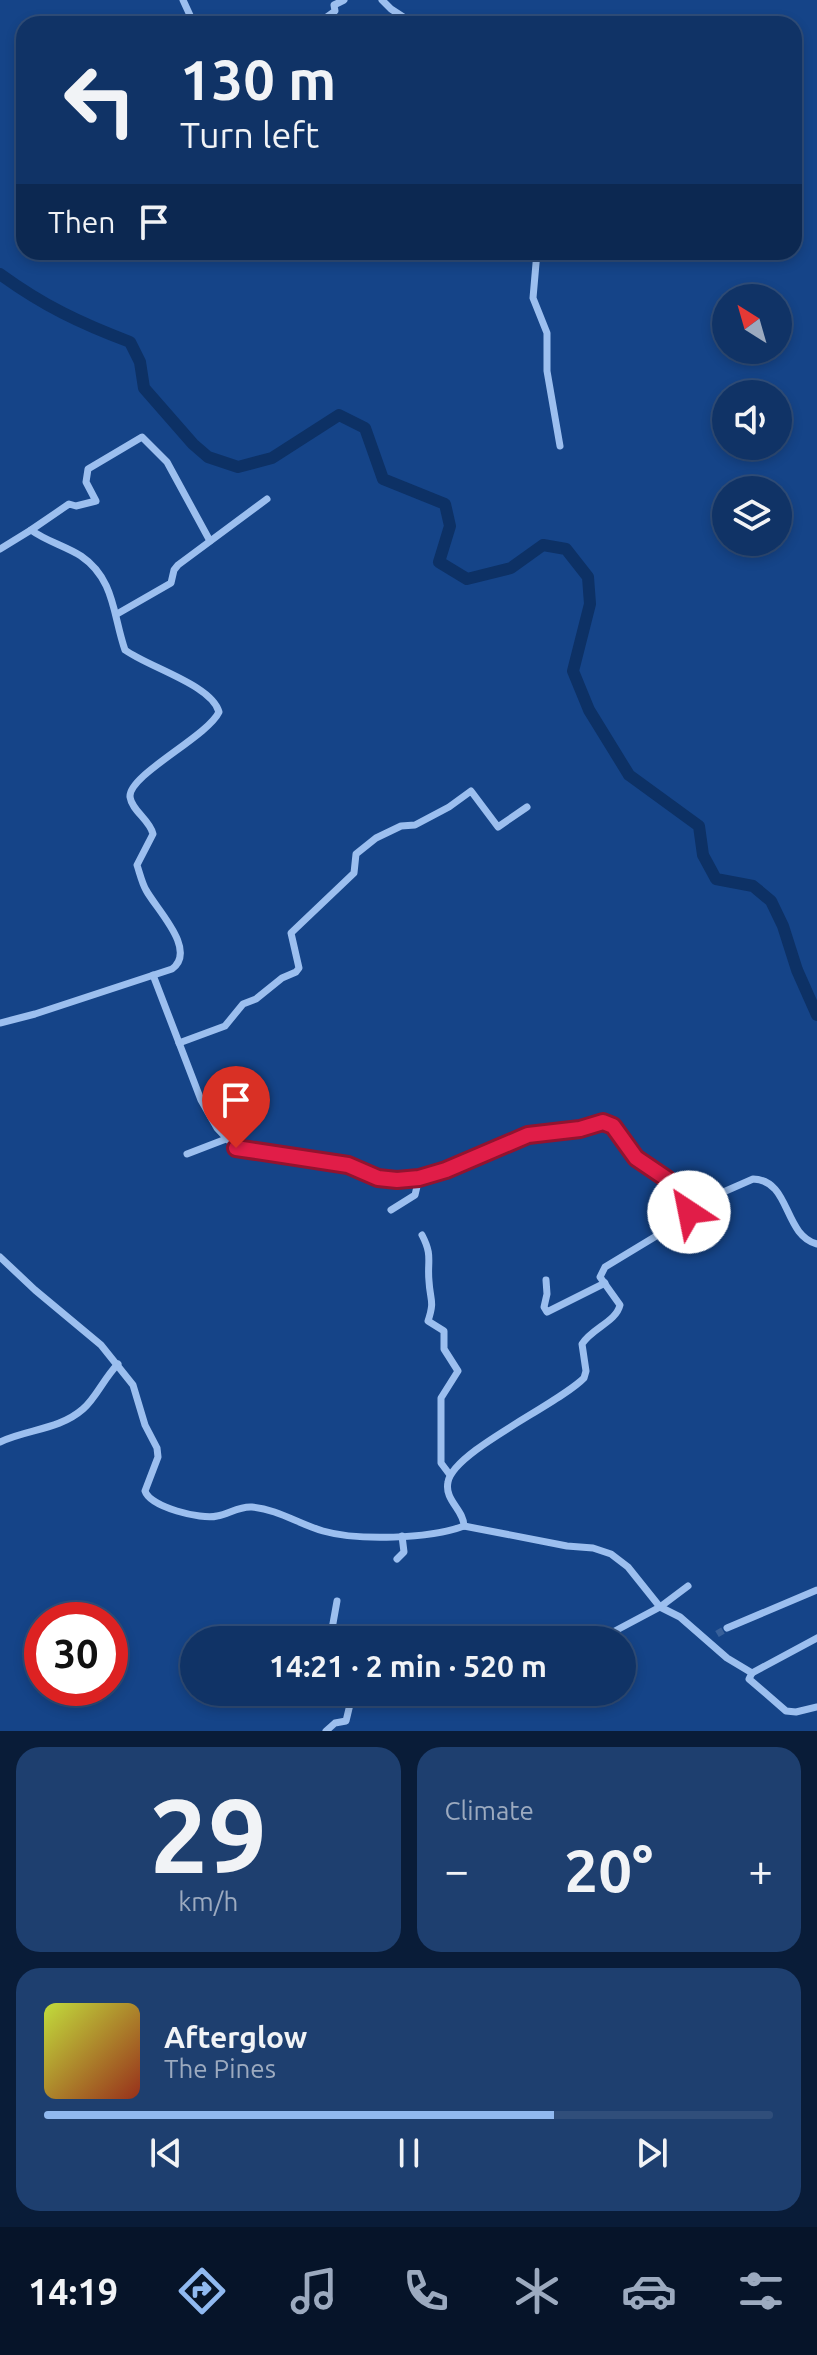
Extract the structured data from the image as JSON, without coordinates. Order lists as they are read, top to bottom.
{
  "north": "top left",
  "page": {
    "turn": ["130 m", "Turn left"],
    "then": "Then",
    "limit": "30",
    "trip": "14:21 · 2 min · 520 m",
    "tile": [
      ["29", "km/h"],
      "Climate"
    ],
    "heat": ["−", "20°", "+"],
    "song": ["Afterglow", "The Pines"],
    "tabs": "14:19"
  }
}
